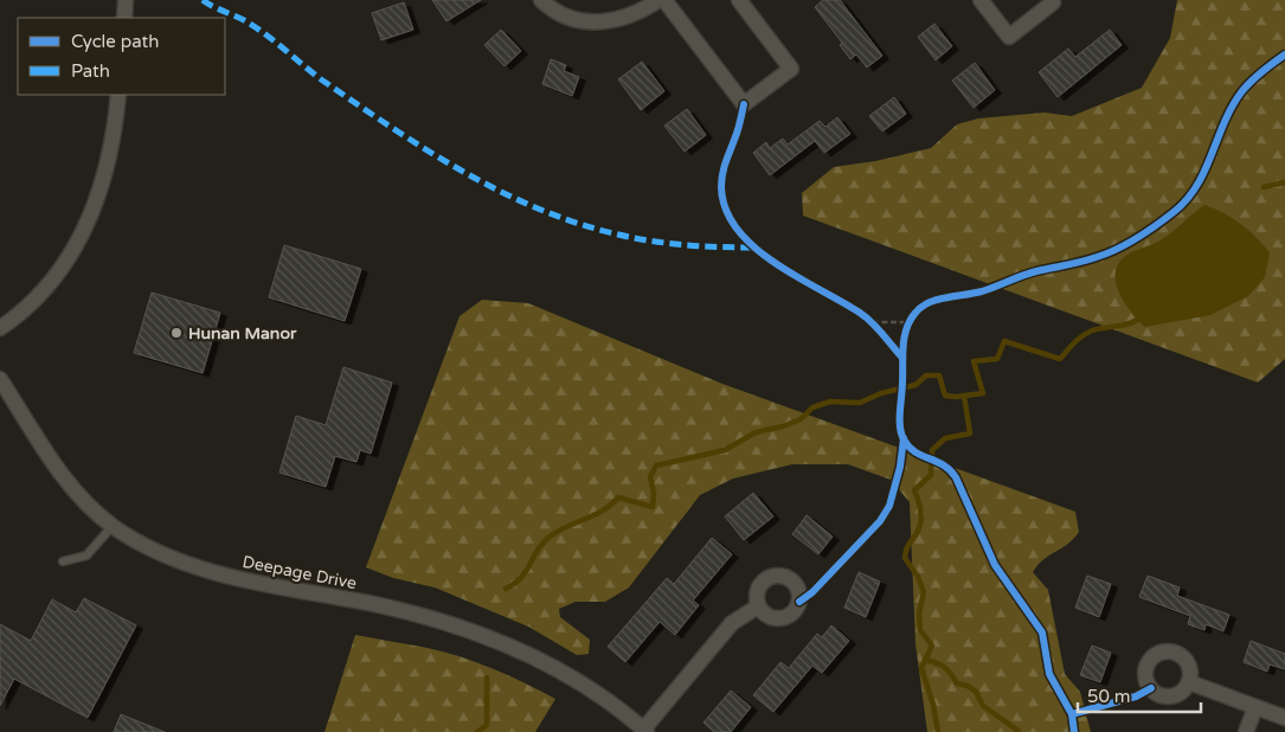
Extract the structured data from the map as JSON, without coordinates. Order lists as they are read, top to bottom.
{
  "streets": {
    "street": ["Deepage Drive"]
  },
  "places": ["Hunan Manor"],
  "legend": ["Cycle path", "Path"],
  "scale_bar": "50 m"
}
